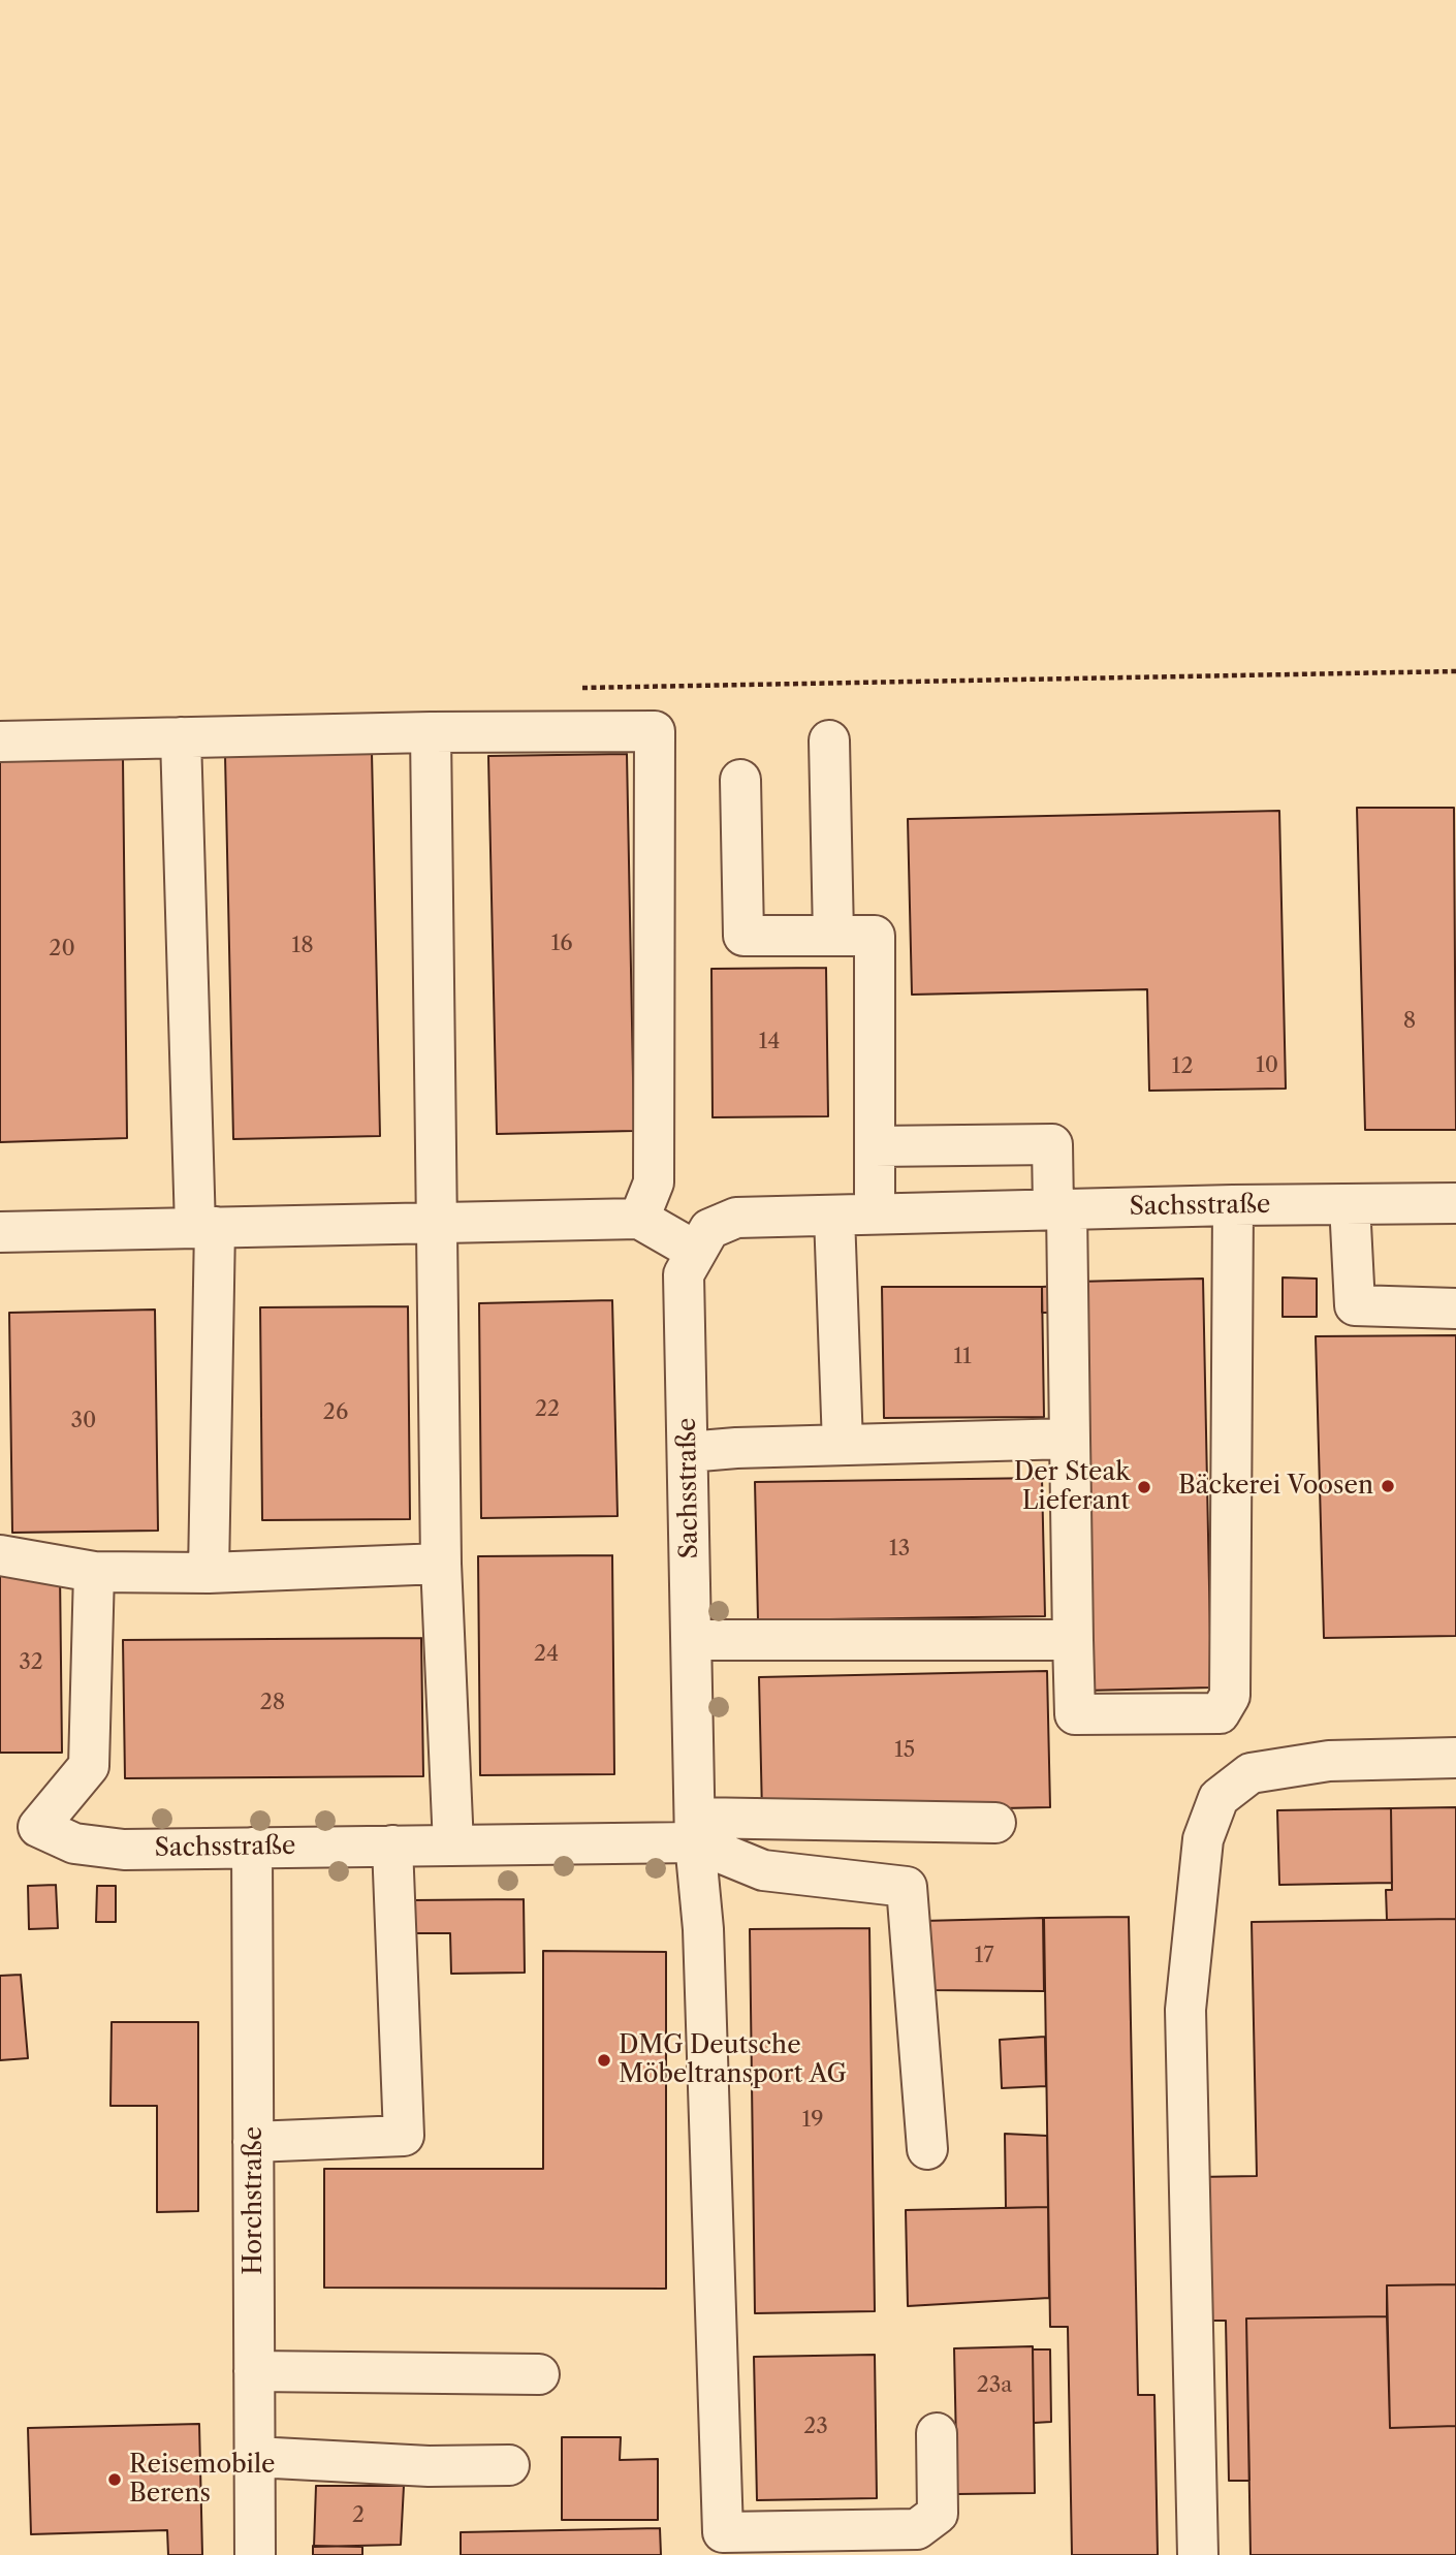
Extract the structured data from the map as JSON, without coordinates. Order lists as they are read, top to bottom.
{
  "streets": {
    "street": ["Sachsstraße", "Horchstraße"]
  },
  "crossings": [
    ["Sachsstraße", "Horchstraße"]
  ],
  "places": [
    "Bäckerei Voosen",
    "Der Steak Lieferant",
    "DMG Deutsche Möbeltransport AG",
    "Reisemobile Berens"
  ],
  "house_numbers": [
    "16",
    "18",
    "20",
    "8",
    "14",
    "10",
    "12",
    "11",
    "22",
    "26",
    "30",
    "13",
    "24",
    "32",
    "28",
    "15",
    "17",
    "19",
    "23a",
    "23",
    "2"
  ]
}
